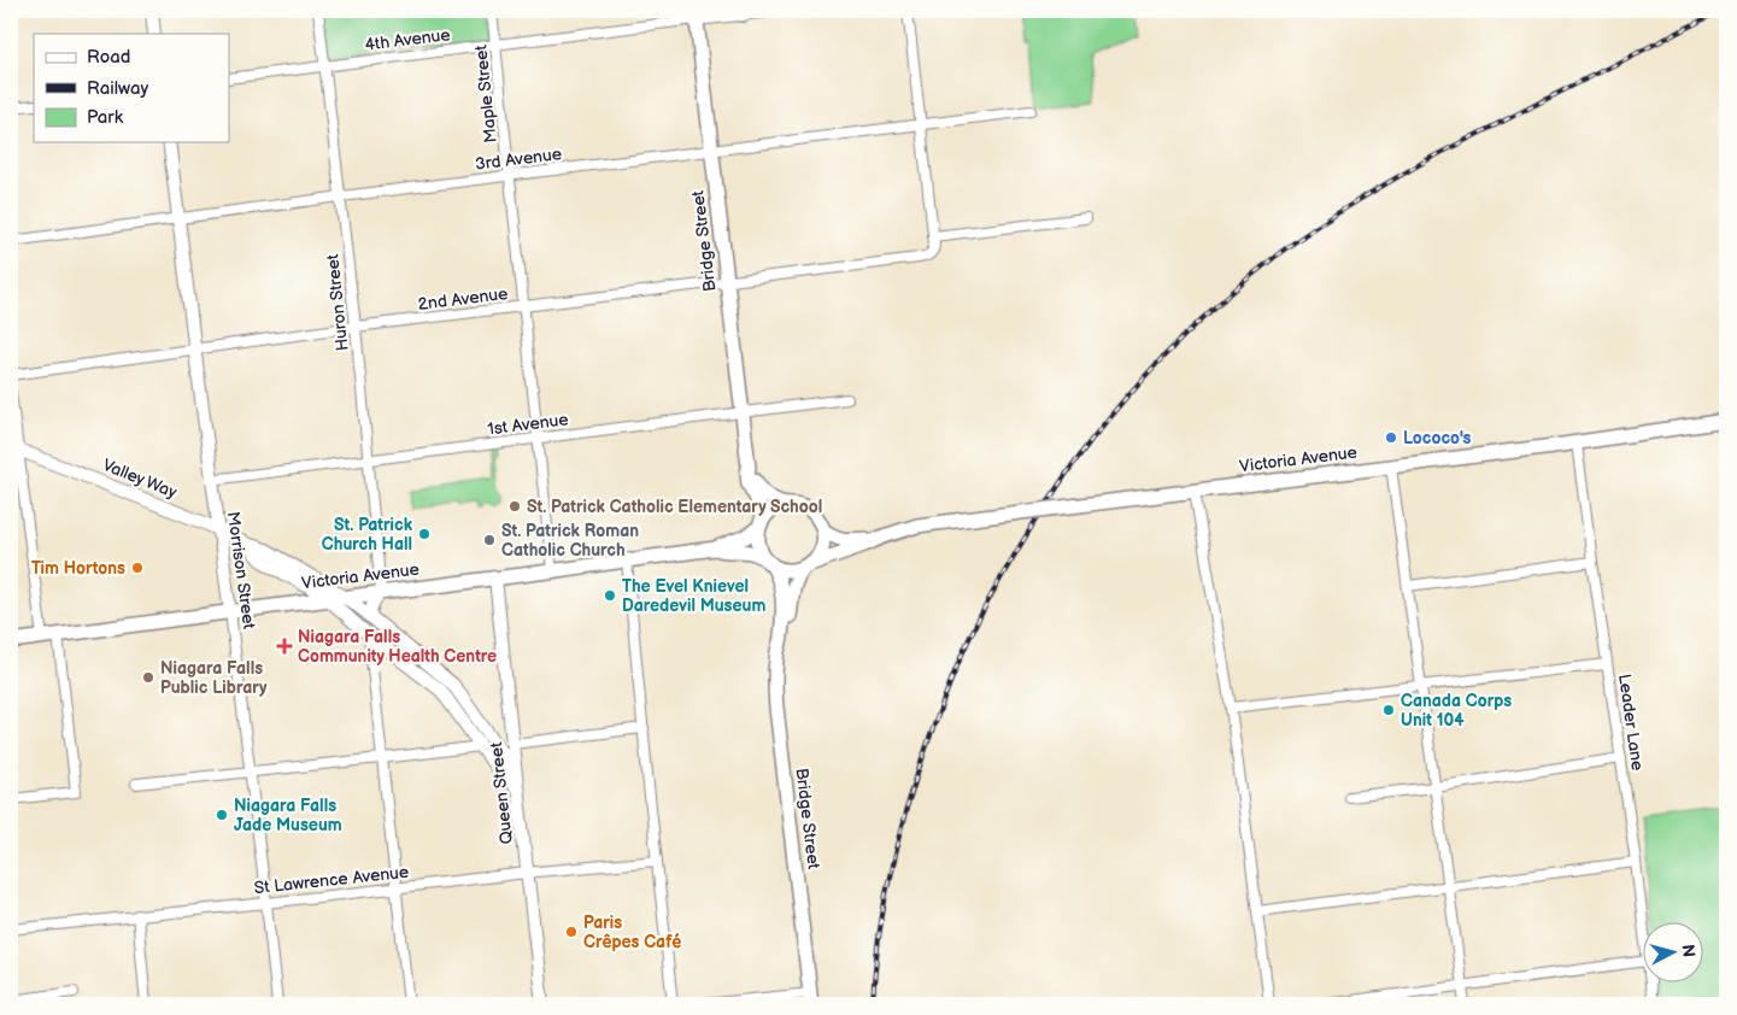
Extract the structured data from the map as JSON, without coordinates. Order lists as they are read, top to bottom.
{
  "streets": {
    "main road": ["Bridge Street", "Victoria Avenue"],
    "street": [
      "4th Avenue",
      "Maple Street",
      "3rd Avenue",
      "2nd Avenue",
      "Huron Street",
      "1st Avenue",
      "Valley Way",
      "Morrison Street",
      "Leader Lane",
      "Queen Street",
      "St Lawrence Avenue"
    ]
  },
  "crossings": [
    ["4th Avenue", "Maple Street"],
    ["4th Avenue", "Bridge Street"],
    ["4th Avenue", "Huron Street"],
    ["Maple Street", "3rd Avenue"],
    ["Maple Street", "2nd Avenue"],
    ["Maple Street", "1st Avenue"],
    ["Maple Street", "Victoria Avenue"],
    ["3rd Avenue", "Bridge Street"],
    ["3rd Avenue", "Huron Street"],
    ["3rd Avenue", "Morrison Street"],
    ["Bridge Street", "2nd Avenue"],
    ["Bridge Street", "1st Avenue"],
    ["Bridge Street", "Victoria Avenue"],
    ["2nd Avenue", "Huron Street"],
    ["2nd Avenue", "Morrison Street"],
    ["Huron Street", "1st Avenue"],
    ["Huron Street", "Victoria Avenue"],
    ["1st Avenue", "Morrison Street"],
    ["Victoria Avenue", "Valley Way"],
    ["Victoria Avenue", "Morrison Street"],
    ["Victoria Avenue", "Leader Lane"],
    ["Victoria Avenue", "Queen Street"],
    ["Valley Way", "Morrison Street"],
    ["Valley Way", "Queen Street"],
    ["Morrison Street", "St Lawrence Avenue"],
    ["Queen Street", "St Lawrence Avenue"]
  ],
  "places": {
    "other": [
      "Lococo's",
      "St. Patrick Catholic Elementary School",
      "St. Patrick Church Hall",
      "St. Patrick Roman Catholic Church",
      "Tim Hortons",
      "The Evel Knievel Daredevil Museum",
      "Niagara Falls Public Library",
      "Canada Corps Unit 104",
      "Niagara Falls Jade Museum",
      "Paris Crêpes Café"
    ],
    "health": ["Niagara Falls Community Health Centre"]
  },
  "legend": ["Road", "Railway", "Park"],
  "north": "right"
}
